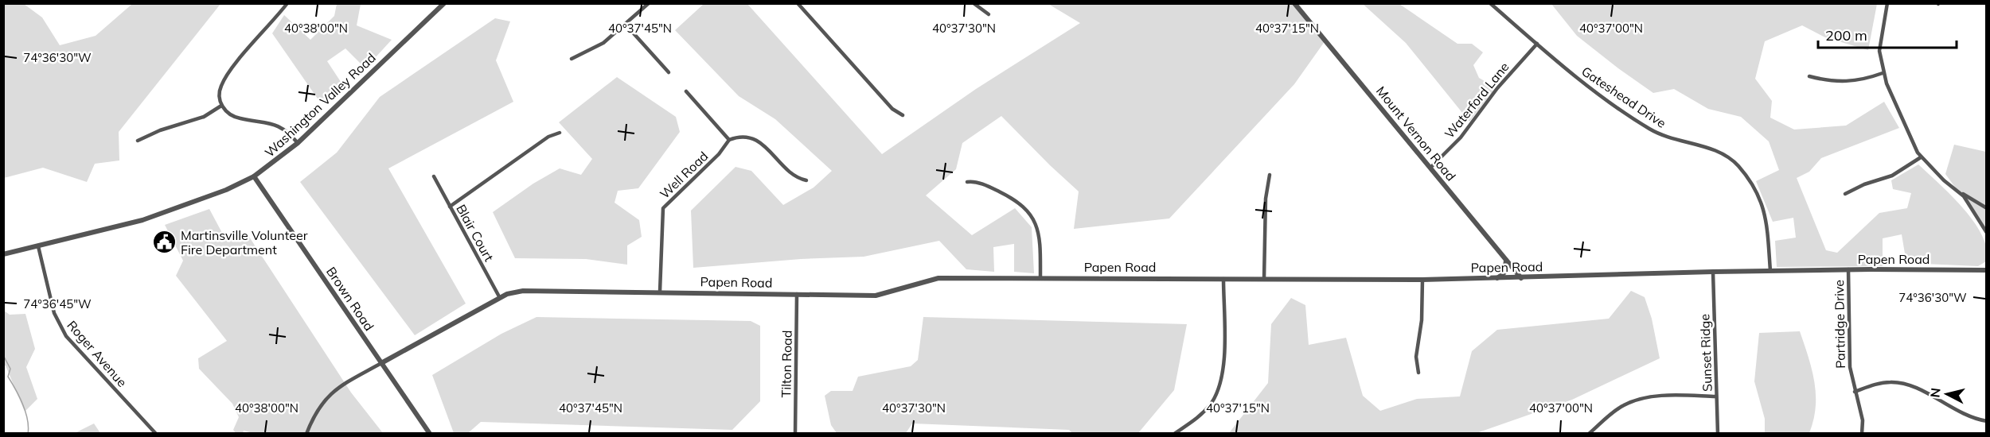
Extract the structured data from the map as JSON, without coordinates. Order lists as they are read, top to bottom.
{
  "streets": {
    "street": [
      "Gateshead Drive",
      "Waterford Lane",
      "Washington Valley Road",
      "Mount Vernon Road",
      "Well Road",
      "Blair Court",
      "Papen Road",
      "Brown Road",
      "Partridge Drive",
      "Sunset Ridge",
      "Roger Avenue",
      "Tilton Road"
    ]
  },
  "crossings": [
    ["Gateshead Drive", "Waterford Lane"],
    ["Gateshead Drive", "Papen Road"],
    ["Waterford Lane", "Mount Vernon Road"],
    ["Washington Valley Road", "Brown Road"],
    ["Washington Valley Road", "Roger Avenue"],
    ["Mount Vernon Road", "Papen Road"],
    ["Well Road", "Papen Road"],
    ["Blair Court", "Papen Road"],
    ["Papen Road", "Brown Road"],
    ["Papen Road", "Partridge Drive"],
    ["Papen Road", "Sunset Ridge"],
    ["Papen Road", "Tilton Road"]
  ],
  "places": {
    "public building": ["Martinsville Volunteer Fire Department"]
  },
  "scale_bar": "200 m",
  "north": "left",
  "coordinates": [
    "40°38'00\"N",
    "40°37'45\"N",
    "40°37'30\"N",
    "40°37'15\"N",
    "40°37'00\"N",
    "74°36'30\"W",
    "74°36'45\"W"
  ]
}
